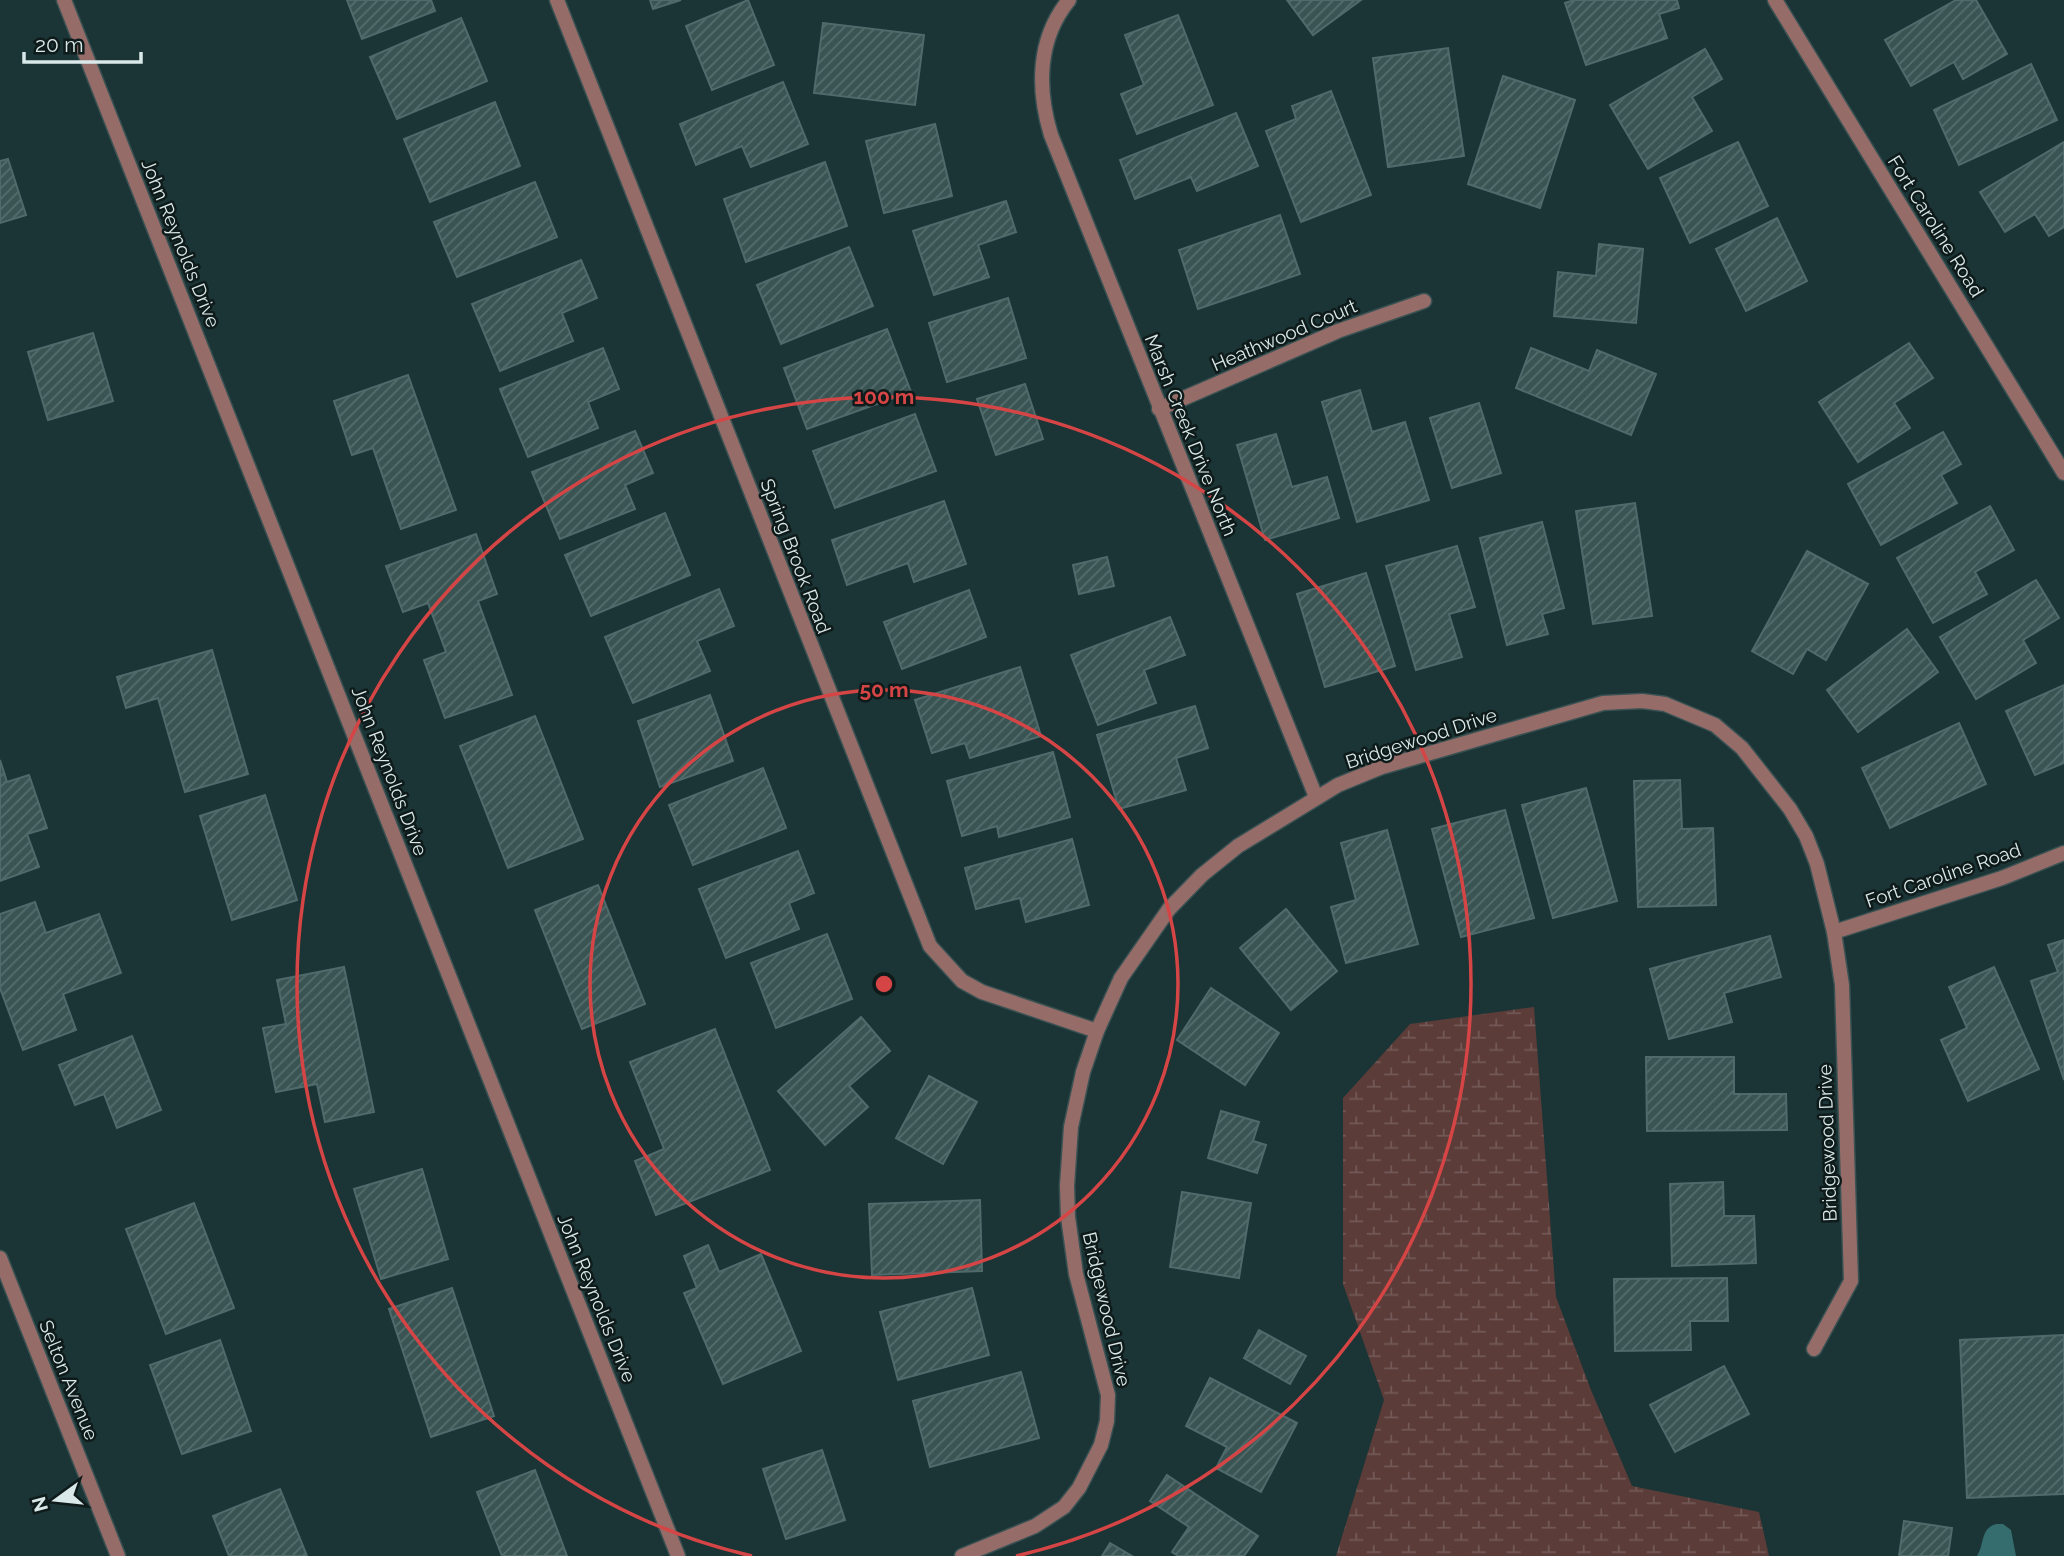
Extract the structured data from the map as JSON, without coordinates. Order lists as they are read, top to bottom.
{
  "streets": {
    "street": [
      "Fort Caroline Road",
      "John Reynolds Drive",
      "Heathwood Court",
      "Marsh Creek Drive North",
      "Spring Brook Road",
      "Bridgewood Drive",
      "Selton Avenue"
    ]
  },
  "crossings": [
    ["Fort Caroline Road", "Bridgewood Drive"],
    ["Heathwood Court", "Marsh Creek Drive North"],
    ["Marsh Creek Drive North", "Bridgewood Drive"],
    ["Spring Brook Road", "Bridgewood Drive"]
  ],
  "scale_bar": "20 m",
  "north": "left",
  "rings": ["100 m", "50 m"]
}
